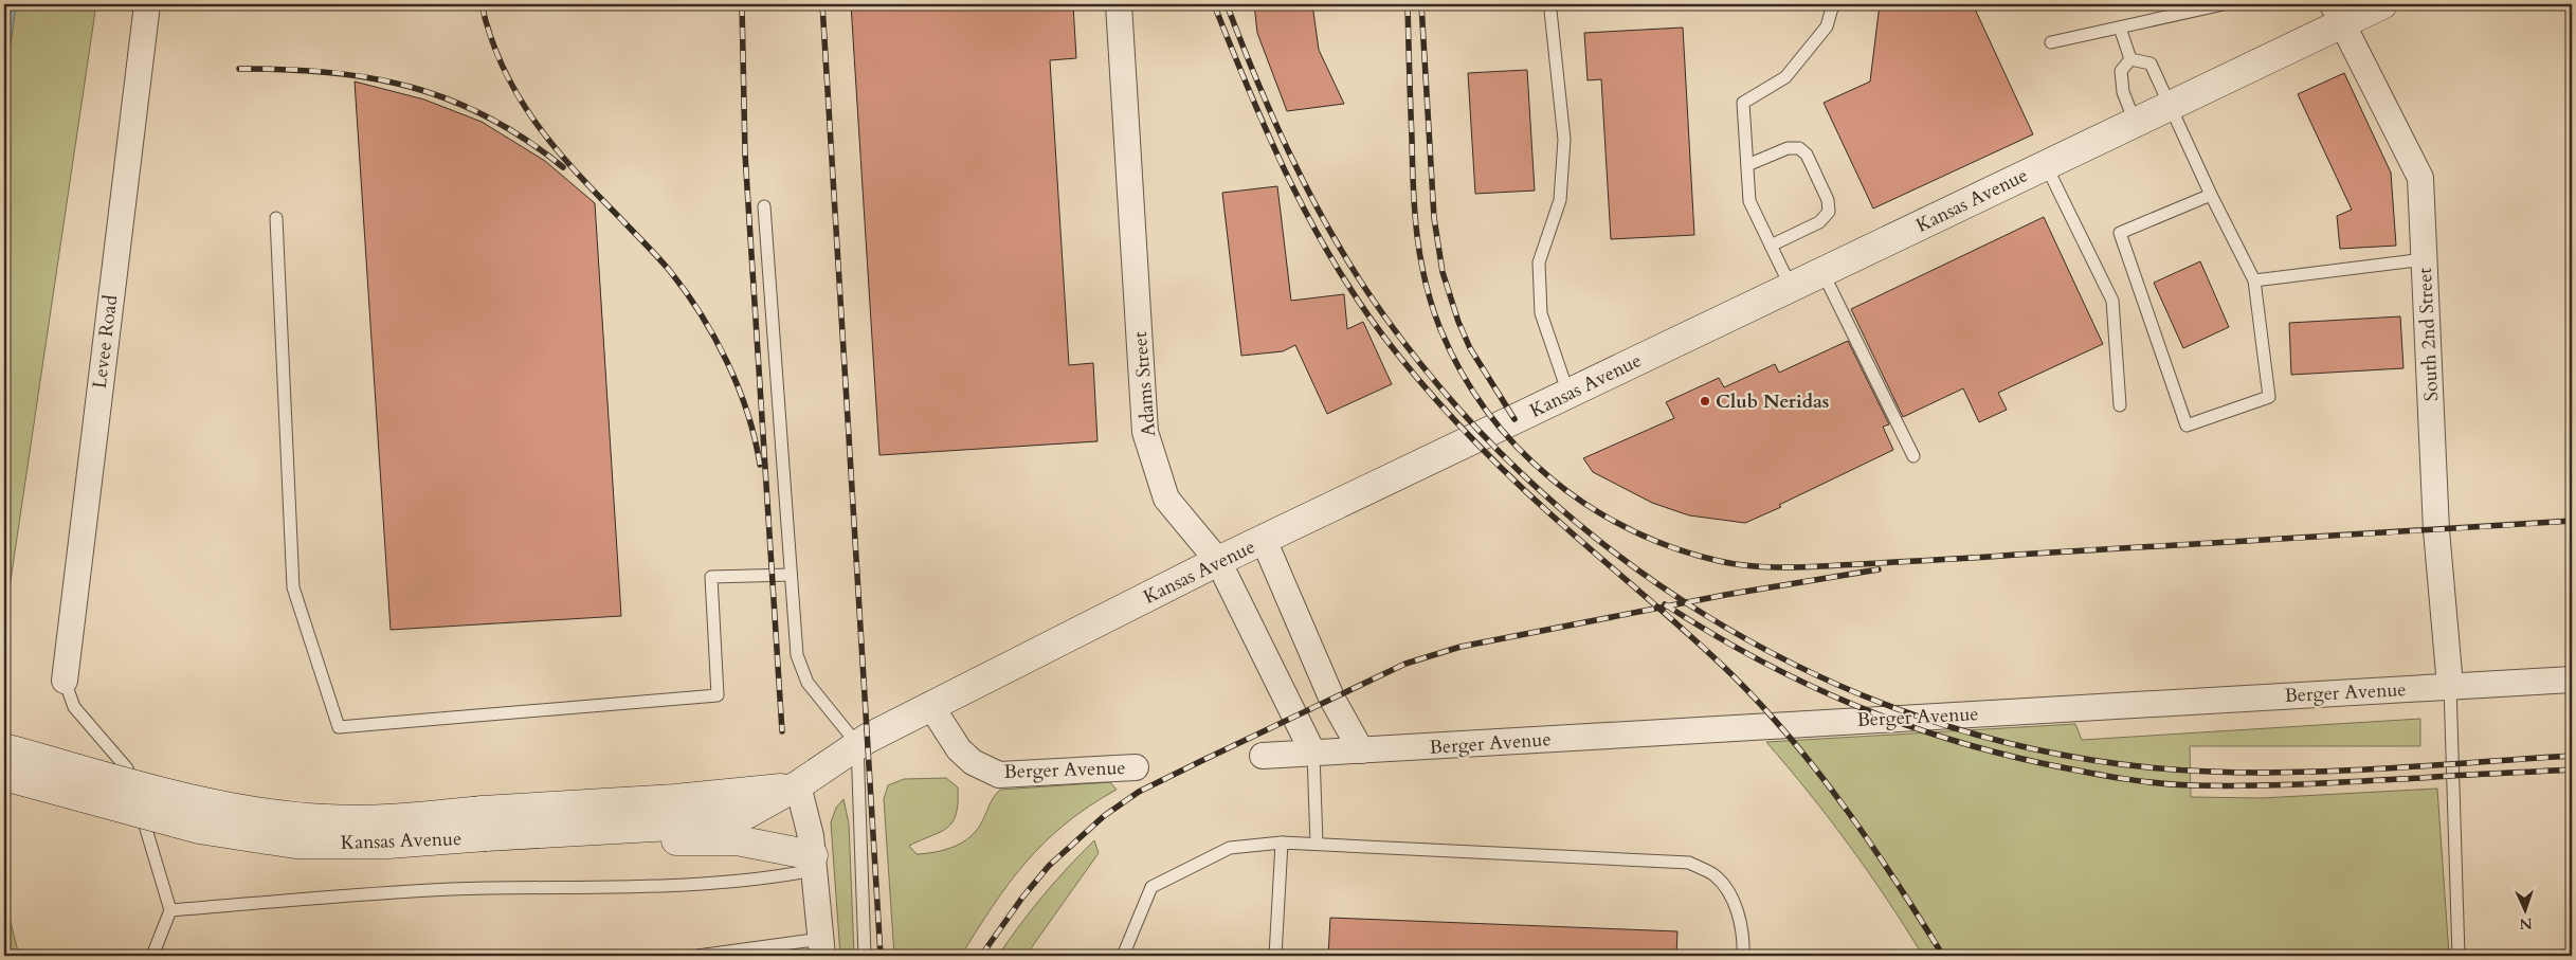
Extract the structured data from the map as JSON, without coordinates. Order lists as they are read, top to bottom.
{
  "streets": {
    "main road": ["Kansas Avenue"],
    "street": [
      "South 2nd Street",
      "Levee Road",
      "Adams Street",
      "Berger Avenue"
    ]
  },
  "crossings": [
    ["Kansas Avenue", "South 2nd Street"],
    ["Kansas Avenue", "Adams Street"],
    ["Kansas Avenue", "Berger Avenue"],
    ["South 2nd Street", "Berger Avenue"],
    ["Adams Street", "Berger Avenue"]
  ],
  "places": ["Club Neridas"],
  "north": "bottom"
}
